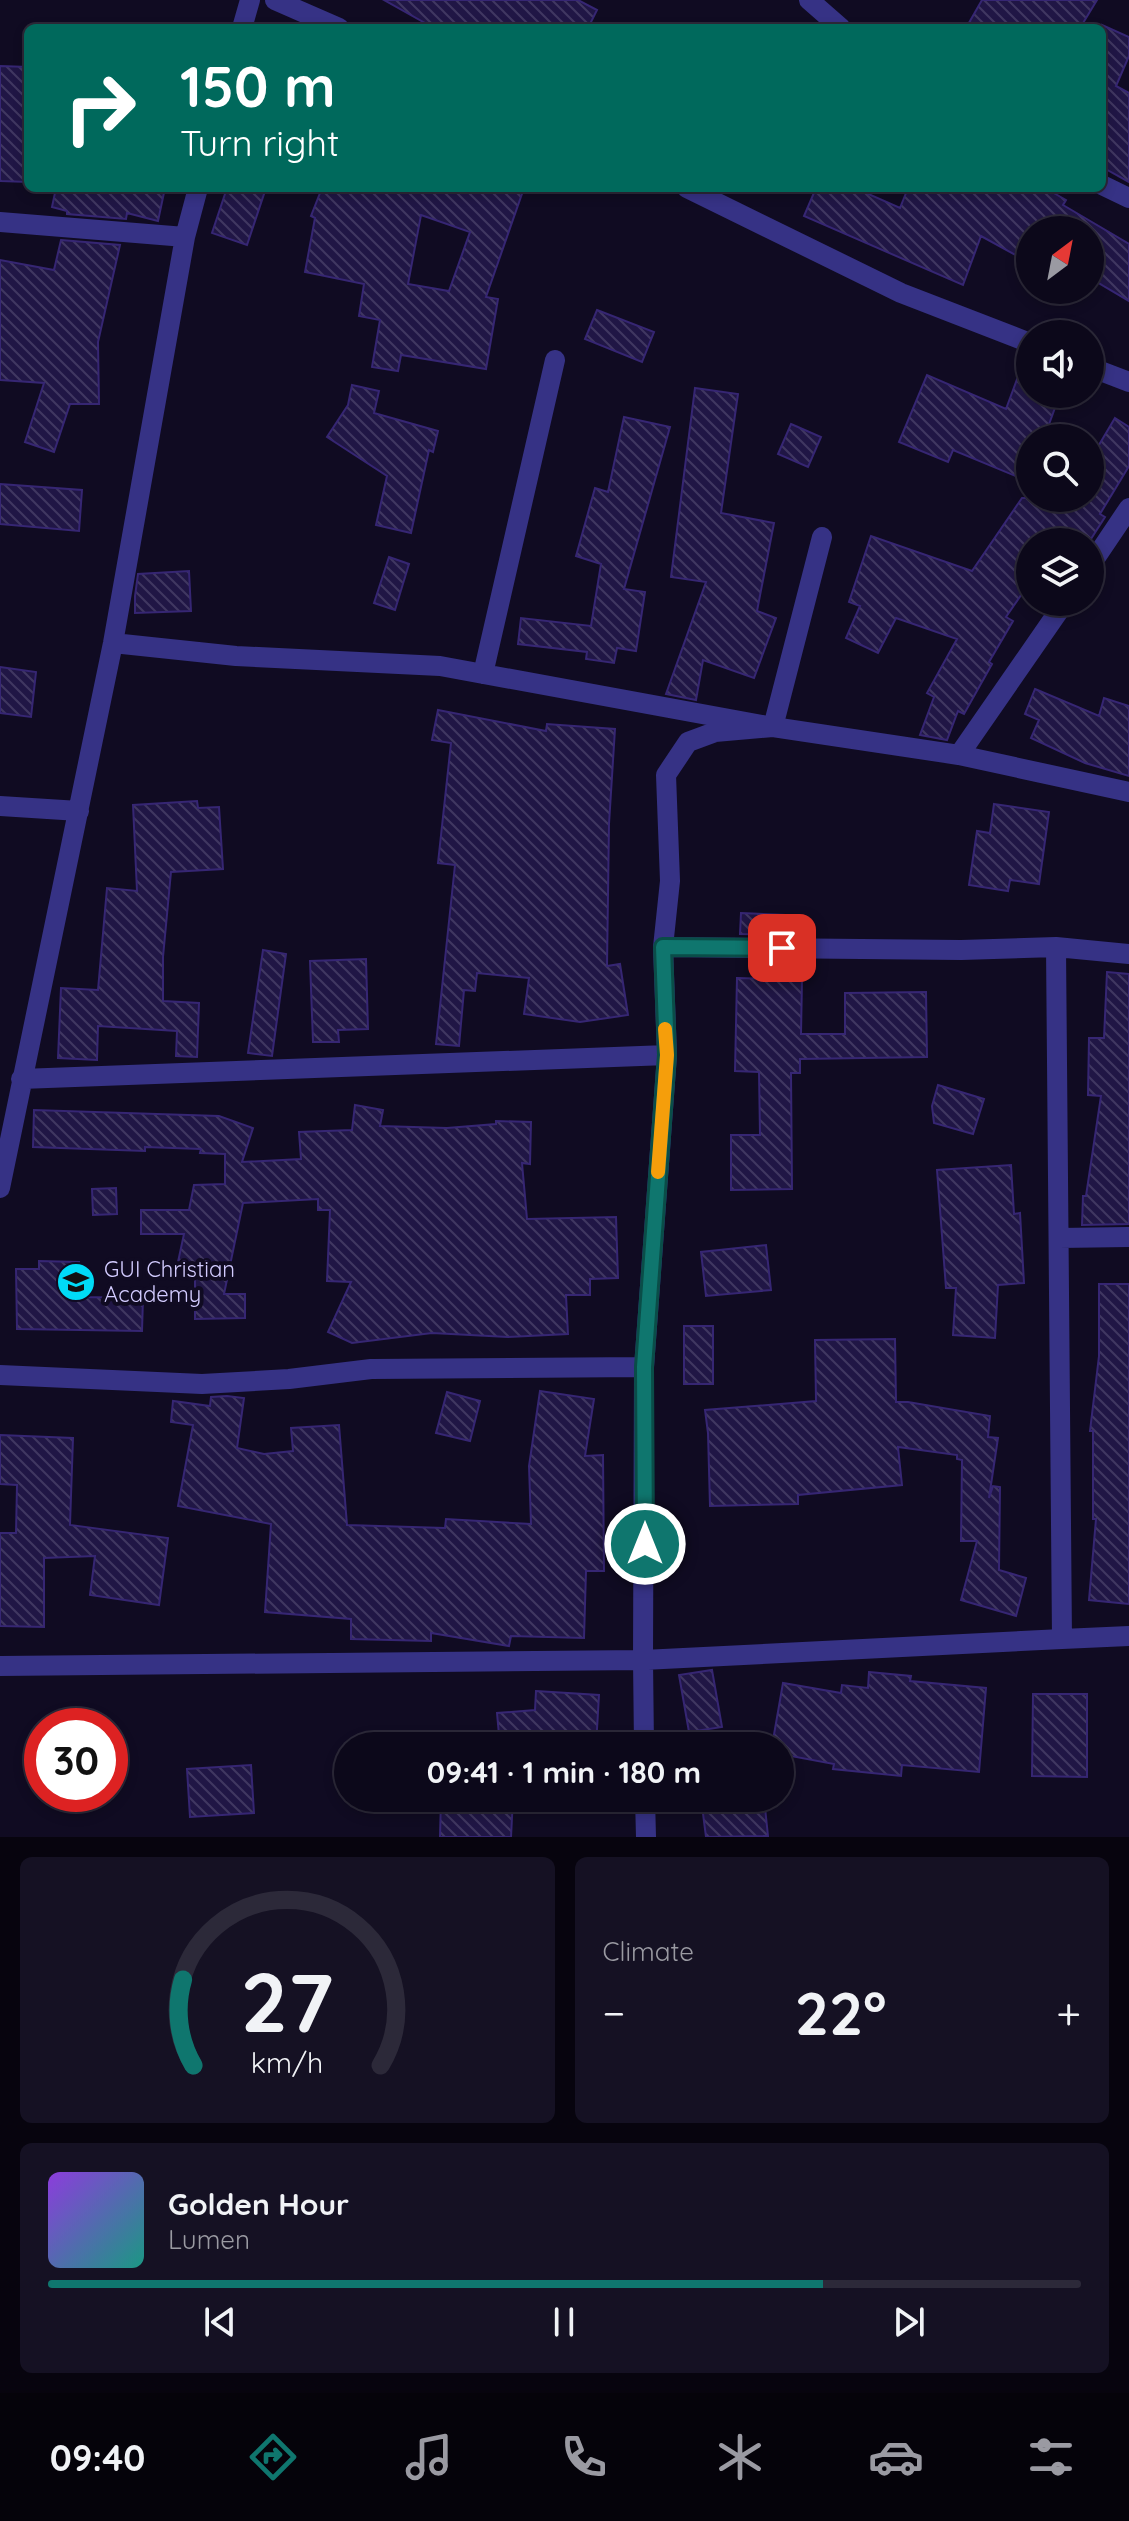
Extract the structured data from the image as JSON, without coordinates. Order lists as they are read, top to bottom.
{
  "places": {
    "school or university": ["GUI Christian Academy"]
  },
  "north": "top right",
  "page": {
    "turn": ["150 m", "Turn right"],
    "limit": "30",
    "trip": "09:41 · 1 min · 180 m",
    "tile": "Climate",
    "heat": ["−", "22°", "+"],
    "song": ["Golden Hour", "Lumen"],
    "tabs": "09:40",
    "gauge": ["27", "km/h"]
  }
}
